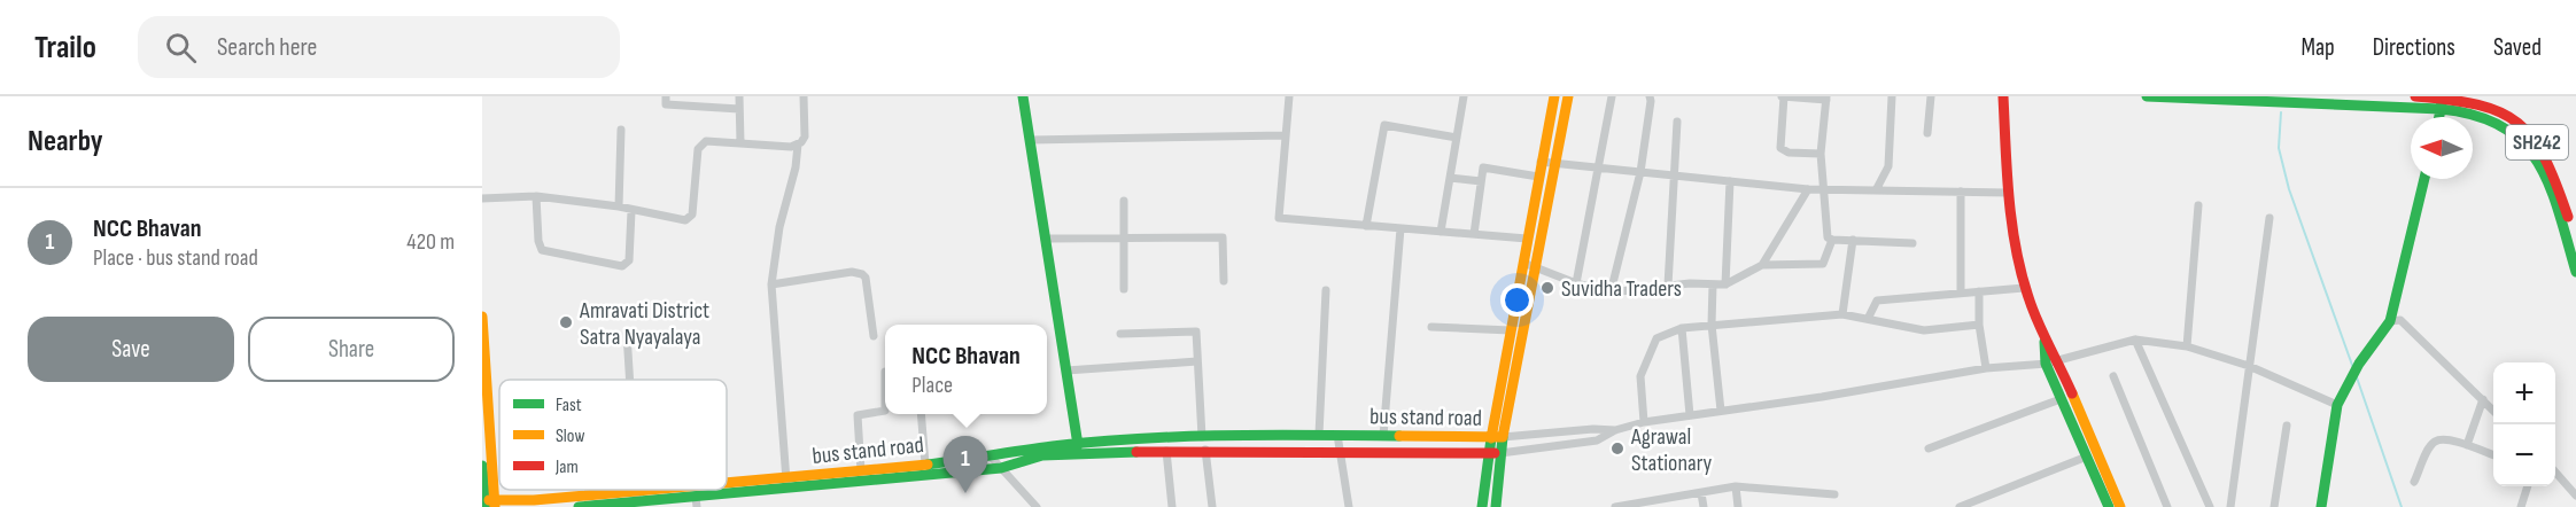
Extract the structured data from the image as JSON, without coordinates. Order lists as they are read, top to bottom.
{
  "streets": {
    "street": ["SH242", "bus stand road"]
  },
  "places": ["Suvidha Traders", "Amravati District Satra Nyayalaya", "Agrawal Stationary"],
  "legend": ["Fast", "Slow", "Jam"],
  "north": "left",
  "page": {
    "header": "Trailo",
    "search": "Search here",
    "nav": ["Map", "Directions", "Saved"],
    "heading": "Nearby",
    "list": [
      {
        "mark": "1",
        "name": "NCC Bhavan",
        "note": "Place · bus stand road",
        "value": "420 m"
      }
    ],
    "buttons": ["Save", "Share"],
    "popup": ["NCC Bhavan", "Place"],
    "map_buttons": ["+", "−"],
    "pins": "1"
  }
}
